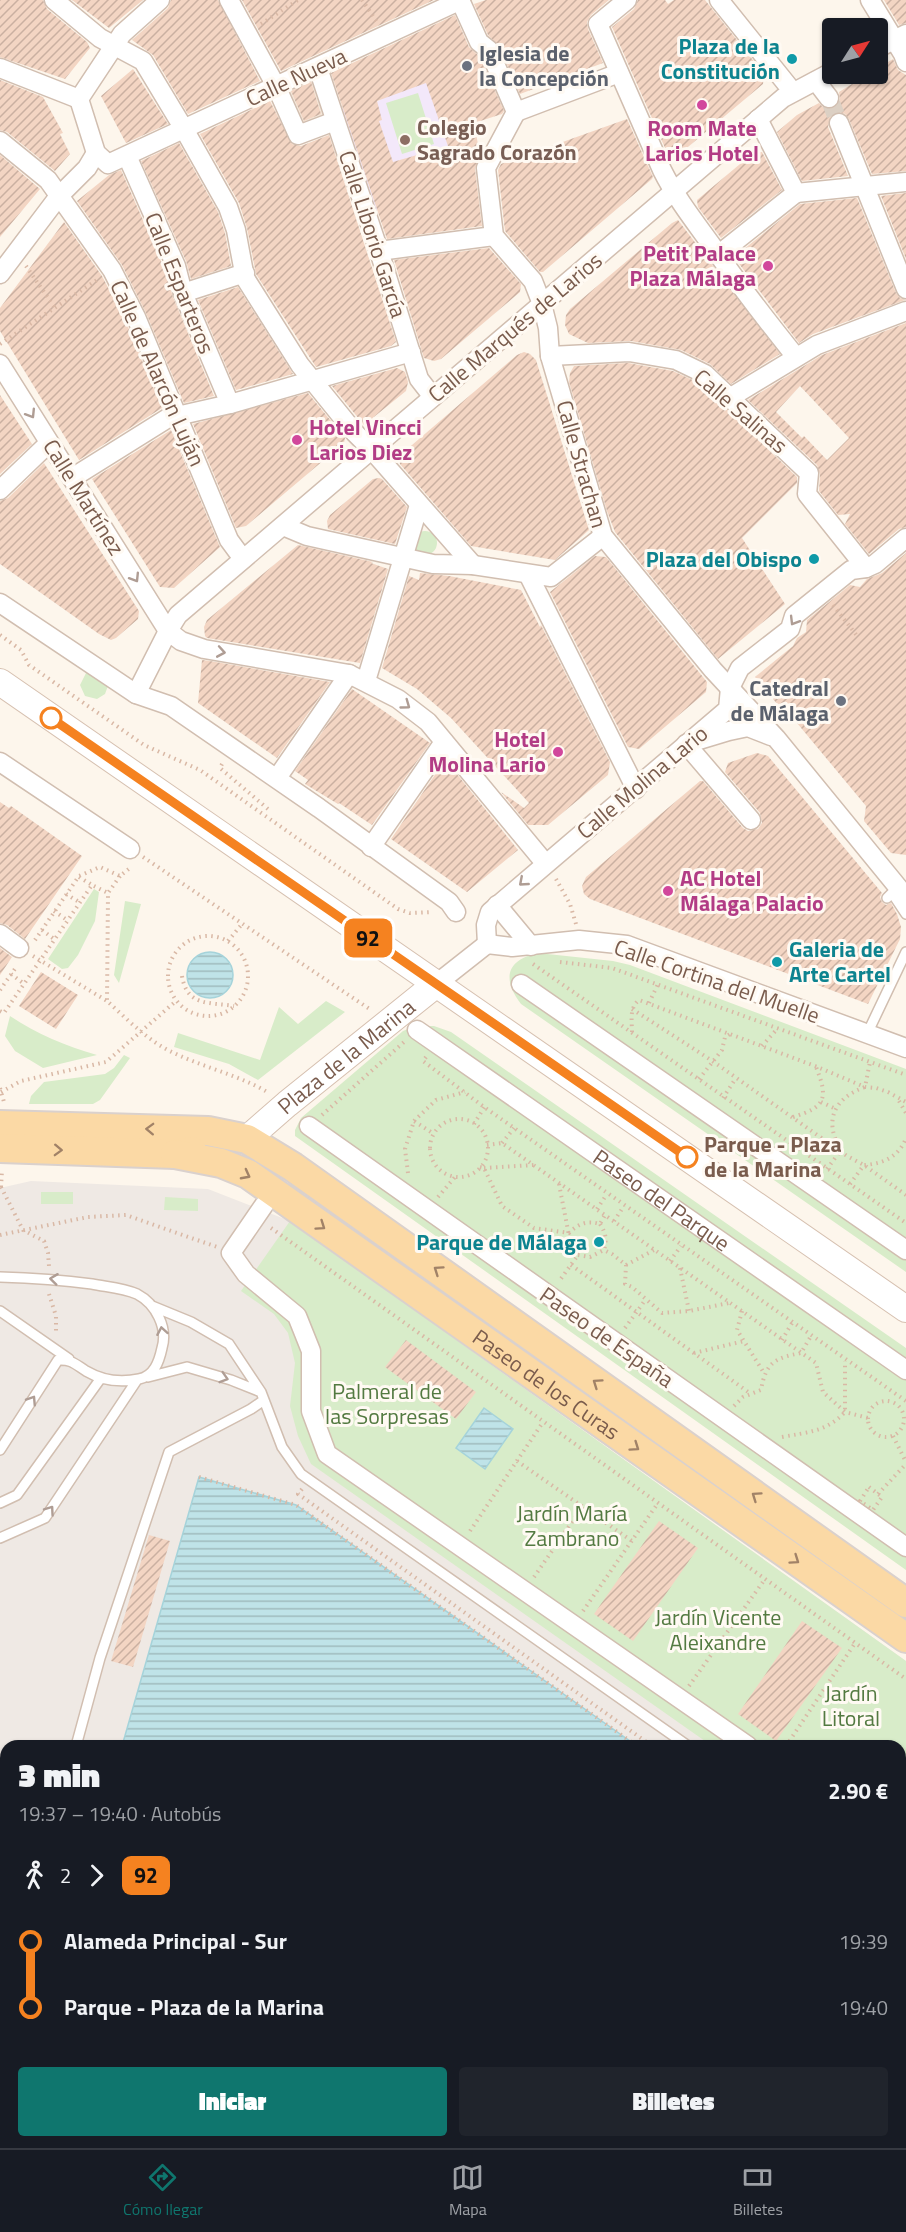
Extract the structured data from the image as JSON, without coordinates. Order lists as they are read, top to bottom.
{
  "streets": {
    "main road": ["Paseo de los Curas"],
    "street": [
      "Calle Nueva",
      "Calle Liborio García",
      "Calle Esparteros",
      "Calle Marqués de Larios",
      "Calle de Alarcón Luján",
      "Calle Salinas",
      "Calle Strachan",
      "Calle Martínez",
      "Calle Molina Lario",
      "Calle Cortina del Muelle",
      "Plaza de la Marina",
      "Paseo del Parque",
      "Paseo de España"
    ]
  },
  "crossings": [
    ["Calle Nueva", "Calle Liborio García"],
    ["Calle Nueva", "Calle Esparteros"],
    ["Calle Liborio García", "Calle Marqués de Larios"],
    ["Calle Marqués de Larios", "Calle de Alarcón Luján"],
    ["Calle Marqués de Larios", "Calle Strachan"],
    ["Calle Marqués de Larios", "Calle Martínez"],
    ["Calle Salinas", "Calle Strachan"],
    ["Calle Salinas", "Calle Molina Lario"],
    ["Calle Strachan", "Calle Molina Lario"],
    ["Calle Molina Lario", "Calle Cortina del Muelle"],
    ["Plaza de la Marina", "Paseo de los Curas"]
  ],
  "parks": [
    "Palmeral de las Sorpresas",
    "Jardín María Zambrano",
    "Jardín Vicente Aleixandre",
    "Jardín Litoral"
  ],
  "places": [
    "Plaza de la Constitución",
    "Iglesia de la Concepción",
    "Room Mate Larios Hotel",
    "Colegio Sagrado Corazón",
    "Petit Palace Plaza Málaga",
    "Hotel Vincci Larios Diez",
    "Plaza del Obispo",
    "Catedral de Málaga",
    "Hotel Molina Lario",
    "AC Hotel Málaga Palacio",
    "Galeria de Arte Cartel",
    "Parque - Plaza de la Marina",
    "Parque de Málaga"
  ],
  "lines": ["bus line 92"],
  "north": "top right",
  "page": {
    "on_map": "92",
    "heading": ["3 min", "19:37 – 19:40 · Autobús", "2.90 €"],
    "legs": ["2", "92"],
    "list": [
      {
        "name": "Alameda Principal - Sur",
        "value": "19:39"
      },
      {
        "name": "Parque - Plaza de la Marina",
        "value": "19:40"
      }
    ],
    "buttons": ["Iniciar", "Billetes"],
    "tabs": ["Cómo llegar", "Mapa", "Billetes"]
  }
}
